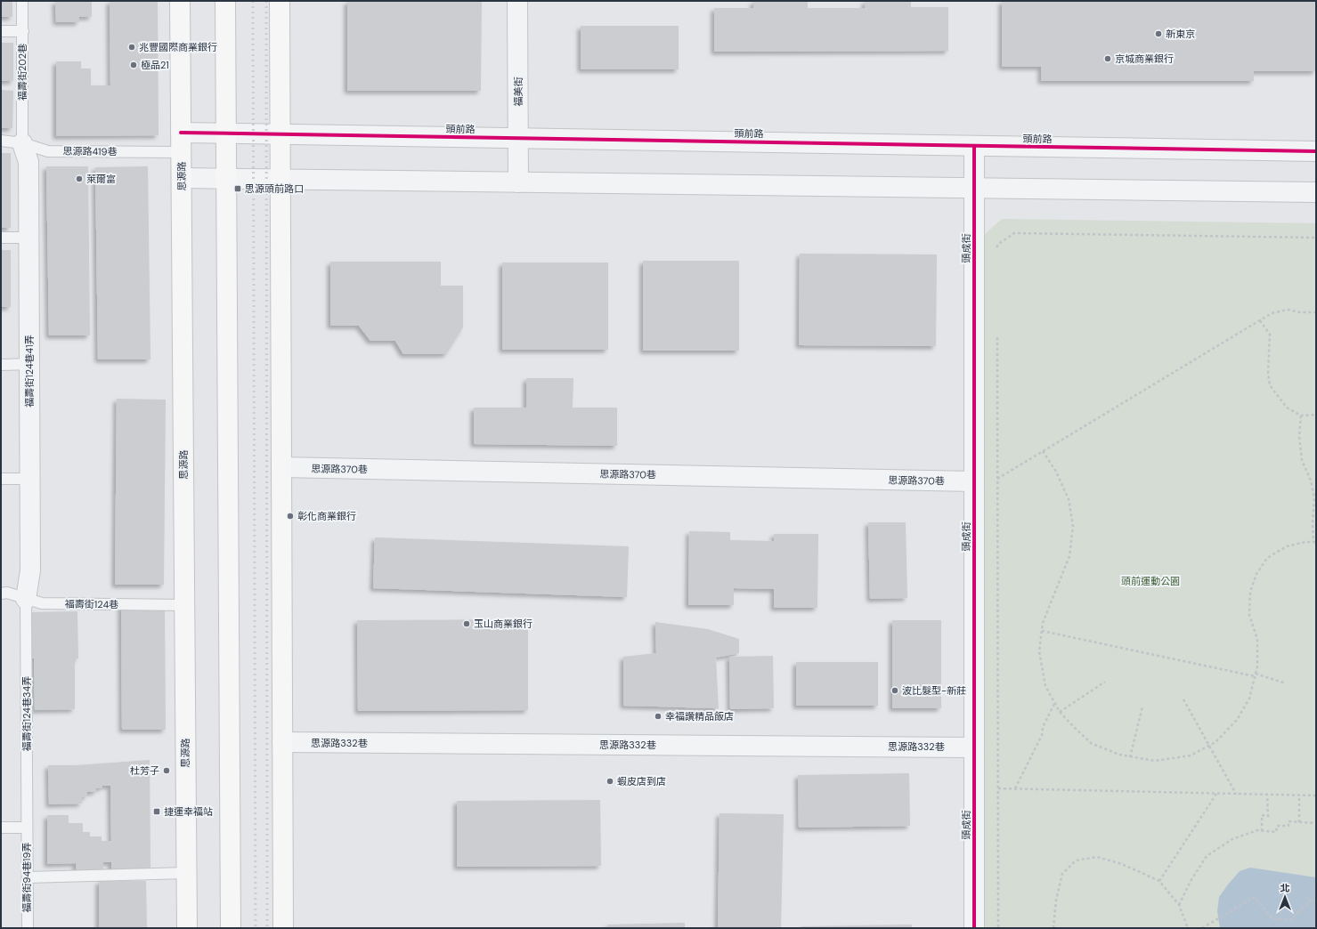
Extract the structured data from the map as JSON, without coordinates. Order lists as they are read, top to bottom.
{
  "streets": {
    "main road": ["思源路"],
    "street": [
      "福美街",
      "頭前路",
      "頭成街",
      "福壽街124巷41弄",
      "思源路370巷",
      "思源路332巷"
    ],
    "lane": [
      "福壽街202巷",
      "思源路419巷",
      "福壽街124巷",
      "福壽街124巷34弄",
      "福壽街94巷19弄"
    ]
  },
  "crossings": [
    ["福壽街202巷", "思源路419巷"],
    ["福壽街202巷", "福壽街124巷41弄"],
    ["福美街", "頭前路"],
    ["頭前路", "思源路"],
    ["頭前路", "頭成街"],
    ["思源路419巷", "思源路"],
    ["思源路419巷", "福壽街124巷41弄"],
    ["思源路", "福壽街124巷"],
    ["頭成街", "思源路370巷"],
    ["頭成街", "思源路332巷"],
    ["福壽街124巷41弄", "福壽街124巷"],
    ["福壽街124巷41弄", "福壽街124巷34弄"],
    ["福壽街124巷", "福壽街124巷34弄"],
    ["福壽街124巷34弄", "福壽街94巷19弄"]
  ],
  "parks": ["頭前運動公園"],
  "places": {
    "other": [
      "新東京",
      "兆豐國際商業銀行",
      "京城商業銀行",
      "極品21",
      "萊爾富",
      "彰化商業銀行",
      "玉山商業銀行",
      "波比髮型-新莊",
      "幸福讚精品飯店",
      "杜芳子",
      "蝦皮店到店"
    ],
    "transit": ["思源頭前路口", "捷運幸福站"]
  },
  "north": "top"
}
